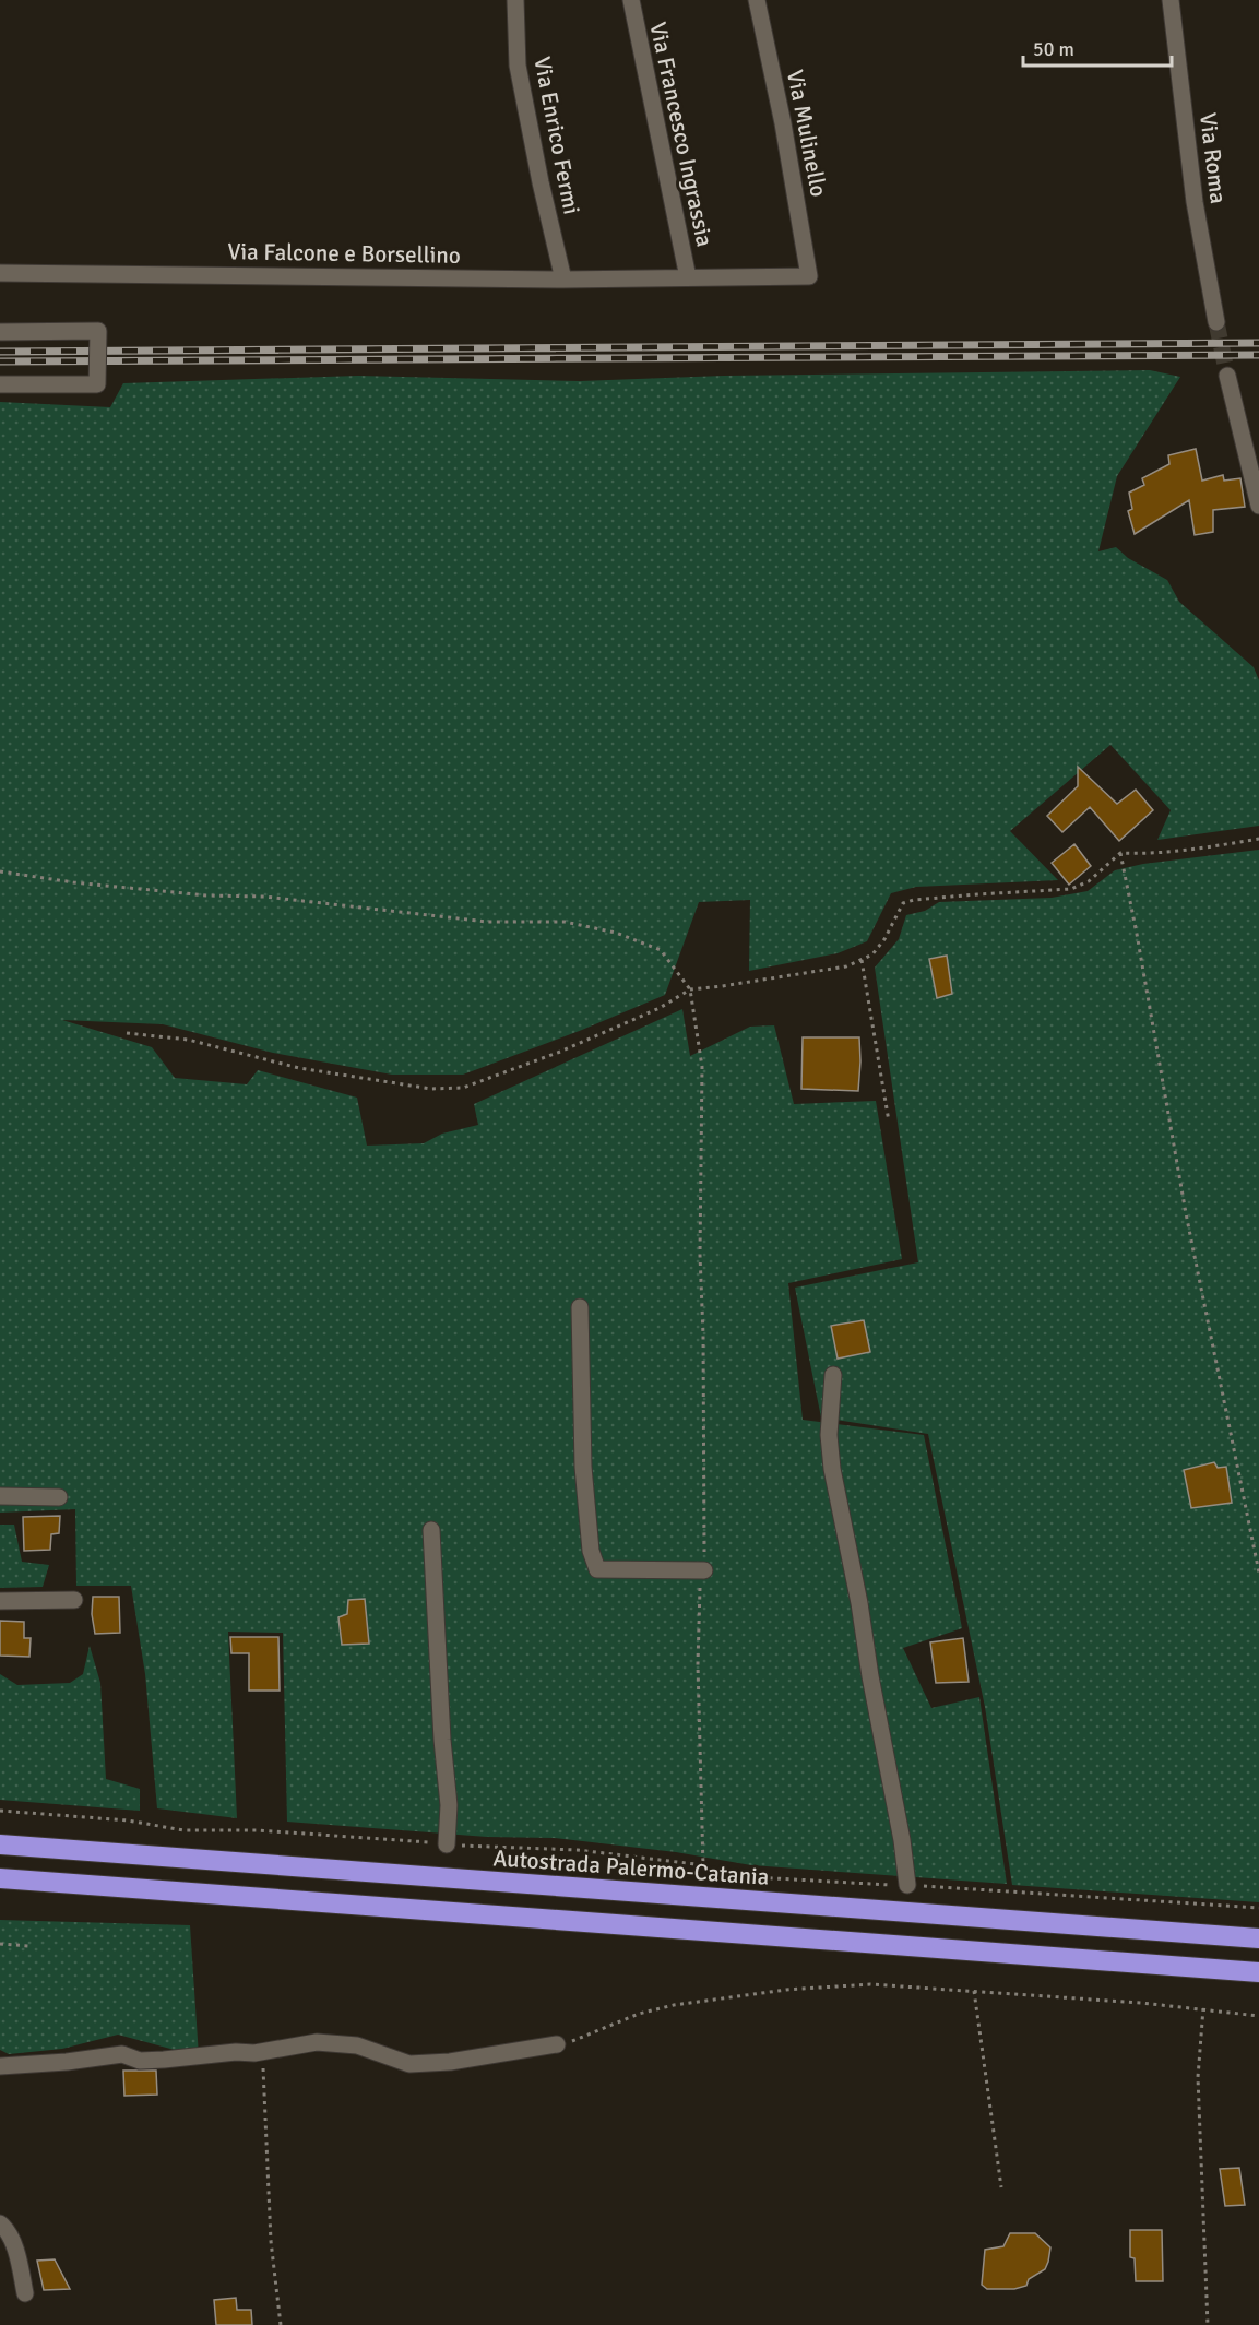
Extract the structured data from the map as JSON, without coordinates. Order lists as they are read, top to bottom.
{
  "streets": {
    "highway": ["Autostrada Palermo-Catania"],
    "street": [
      "Via Mulinello",
      "Via Francesco Ingrassia",
      "Via Enrico Fermi",
      "Via Roma",
      "Via Falcone e Borsellino"
    ]
  },
  "crossings": [
    ["Via Mulinello", "Via Falcone e Borsellino"],
    ["Via Francesco Ingrassia", "Via Falcone e Borsellino"],
    ["Via Enrico Fermi", "Via Falcone e Borsellino"]
  ],
  "scale_bar": "50 m"
}
